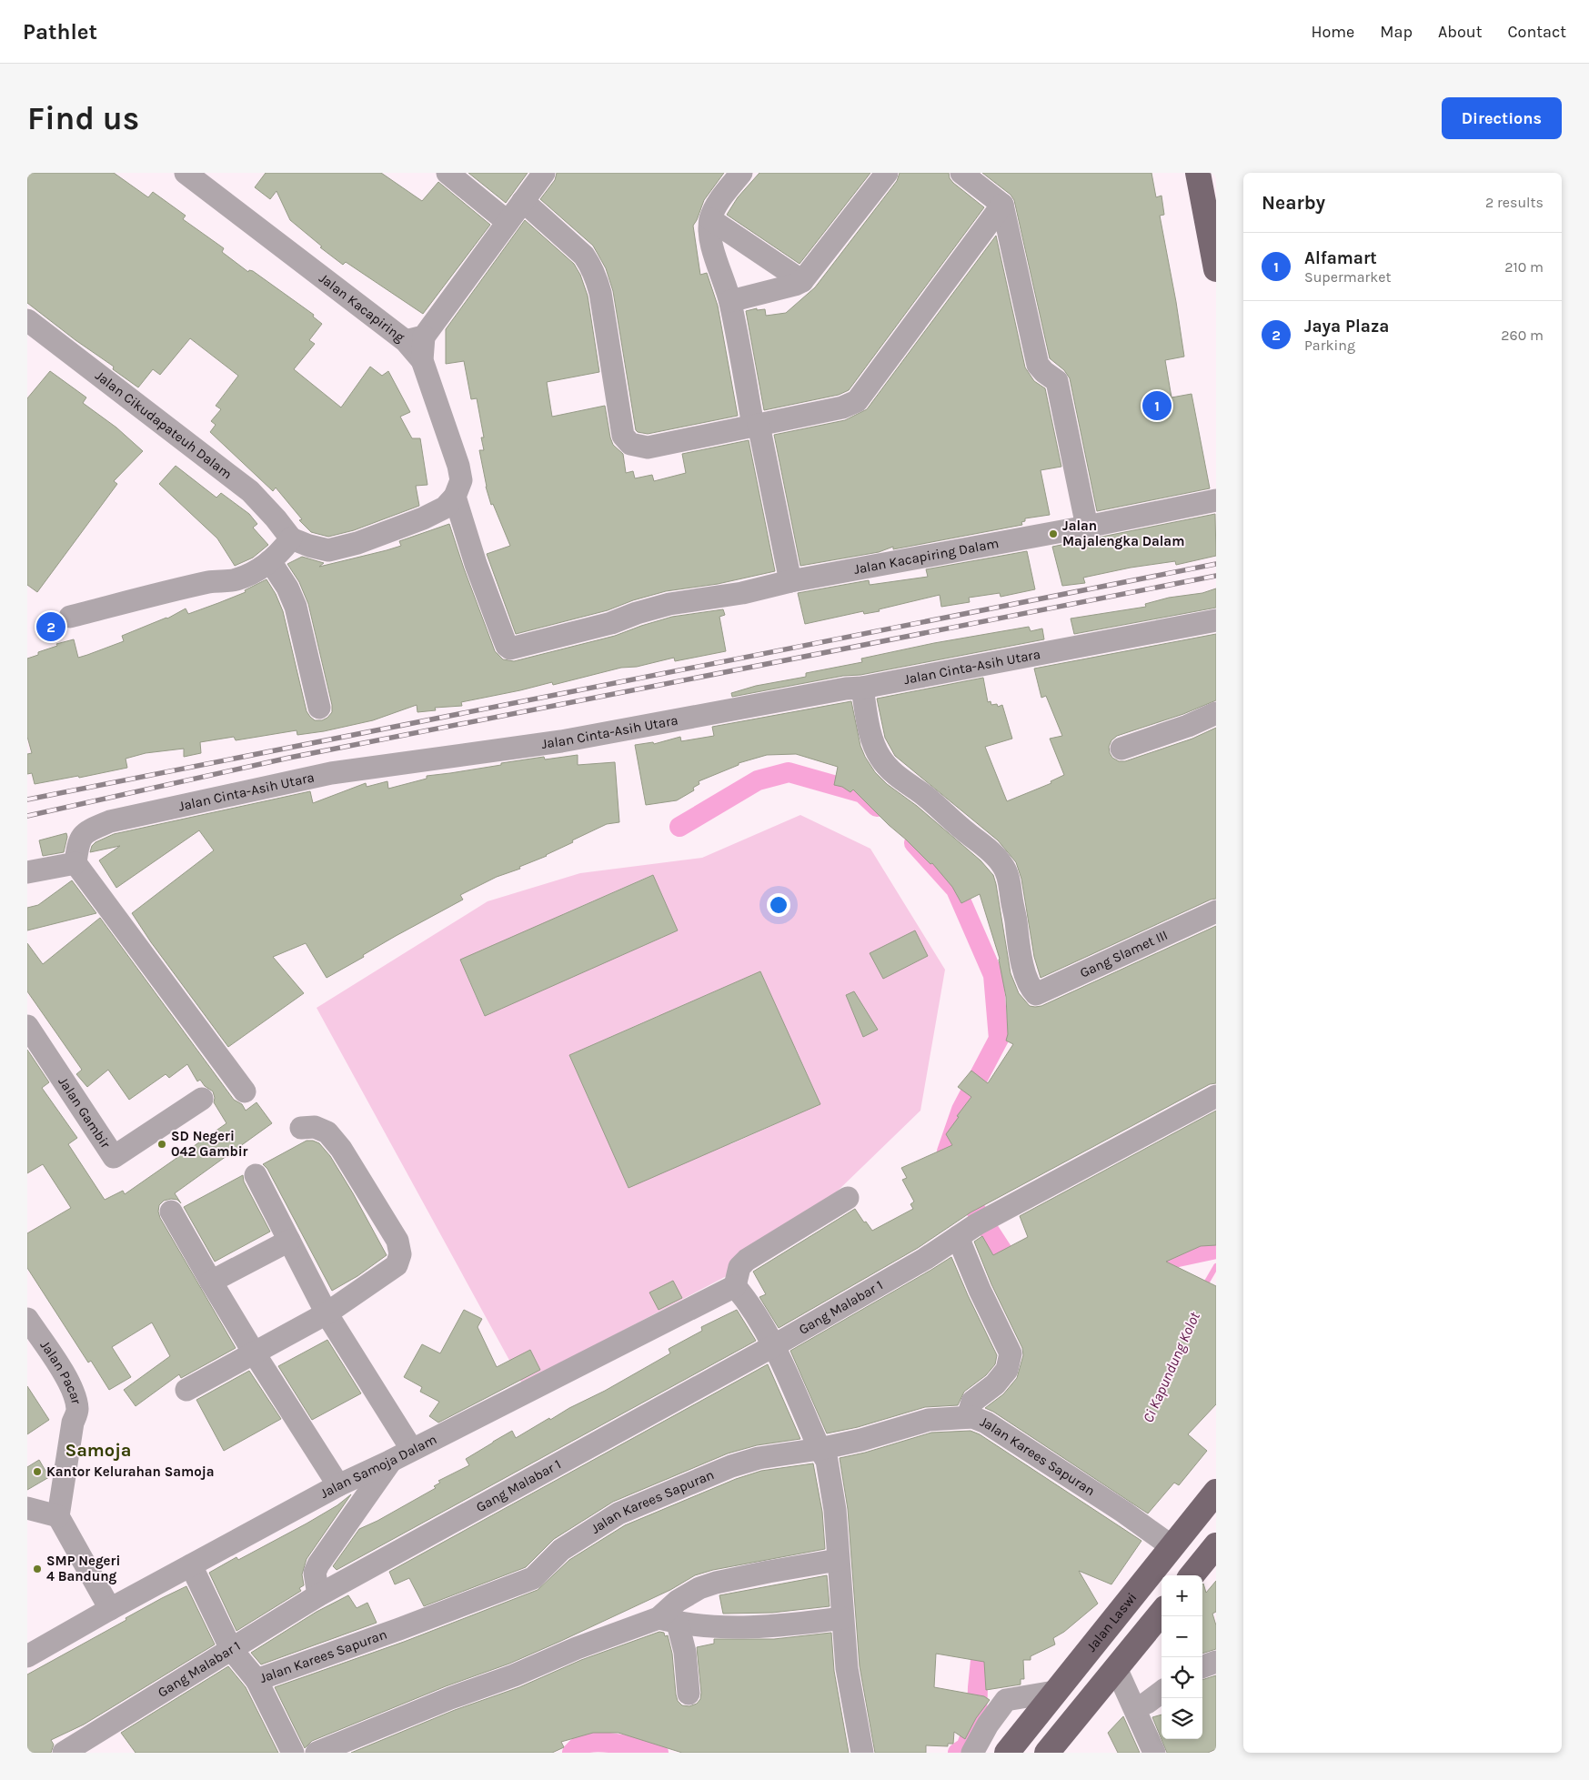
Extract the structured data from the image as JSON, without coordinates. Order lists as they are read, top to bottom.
{
  "streets": {
    "main road": ["Jalan Laswi"],
    "street": [
      "Jalan Kacapiring",
      "Jalan Cikudapateuh Dalam",
      "Jalan Kacapiring Dalam",
      "Jalan Cinta-Asih Utara",
      "Gang Slamet III",
      "Jalan Gambir",
      "Gang Malabar 1",
      "Jalan Pacar",
      "Jalan Karees Sapuran",
      "Jalan Samoja Dalam"
    ]
  },
  "crossings": [
    ["Jalan Cinta-Asih Utara", "Gang Slamet III"],
    ["Gang Malabar 1", "Jalan Karees Sapuran"],
    ["Jalan Karees Sapuran", "Jalan Samoja Dalam"],
    ["Jalan Karees Sapuran", "Jalan Laswi"]
  ],
  "districts": ["Samoja"],
  "water": ["Ci Kapundung Kolot"],
  "places": [
    "Jalan Majalengka Dalam",
    "SD Negeri 042 Gambir",
    "Kantor Kelurahan Samoja",
    "SMP Negeri 4 Bandung"
  ],
  "page": {
    "header": "Pathlet",
    "nav": [
      "Home",
      "Map",
      "About",
      "Contact"
    ],
    "buttons": "Directions",
    "title": "Find us",
    "heading": ["Nearby", "2 results"],
    "list": [
      {
        "mark": "1",
        "name": "Alfamart",
        "note": "Supermarket",
        "value": "210 m"
      },
      {
        "mark": "2",
        "name": "Jaya Plaza",
        "note": "Parking",
        "value": "260 m"
      }
    ],
    "pins": ["1", "2"],
    "map_buttons": ["+", "−"]
  }
}
